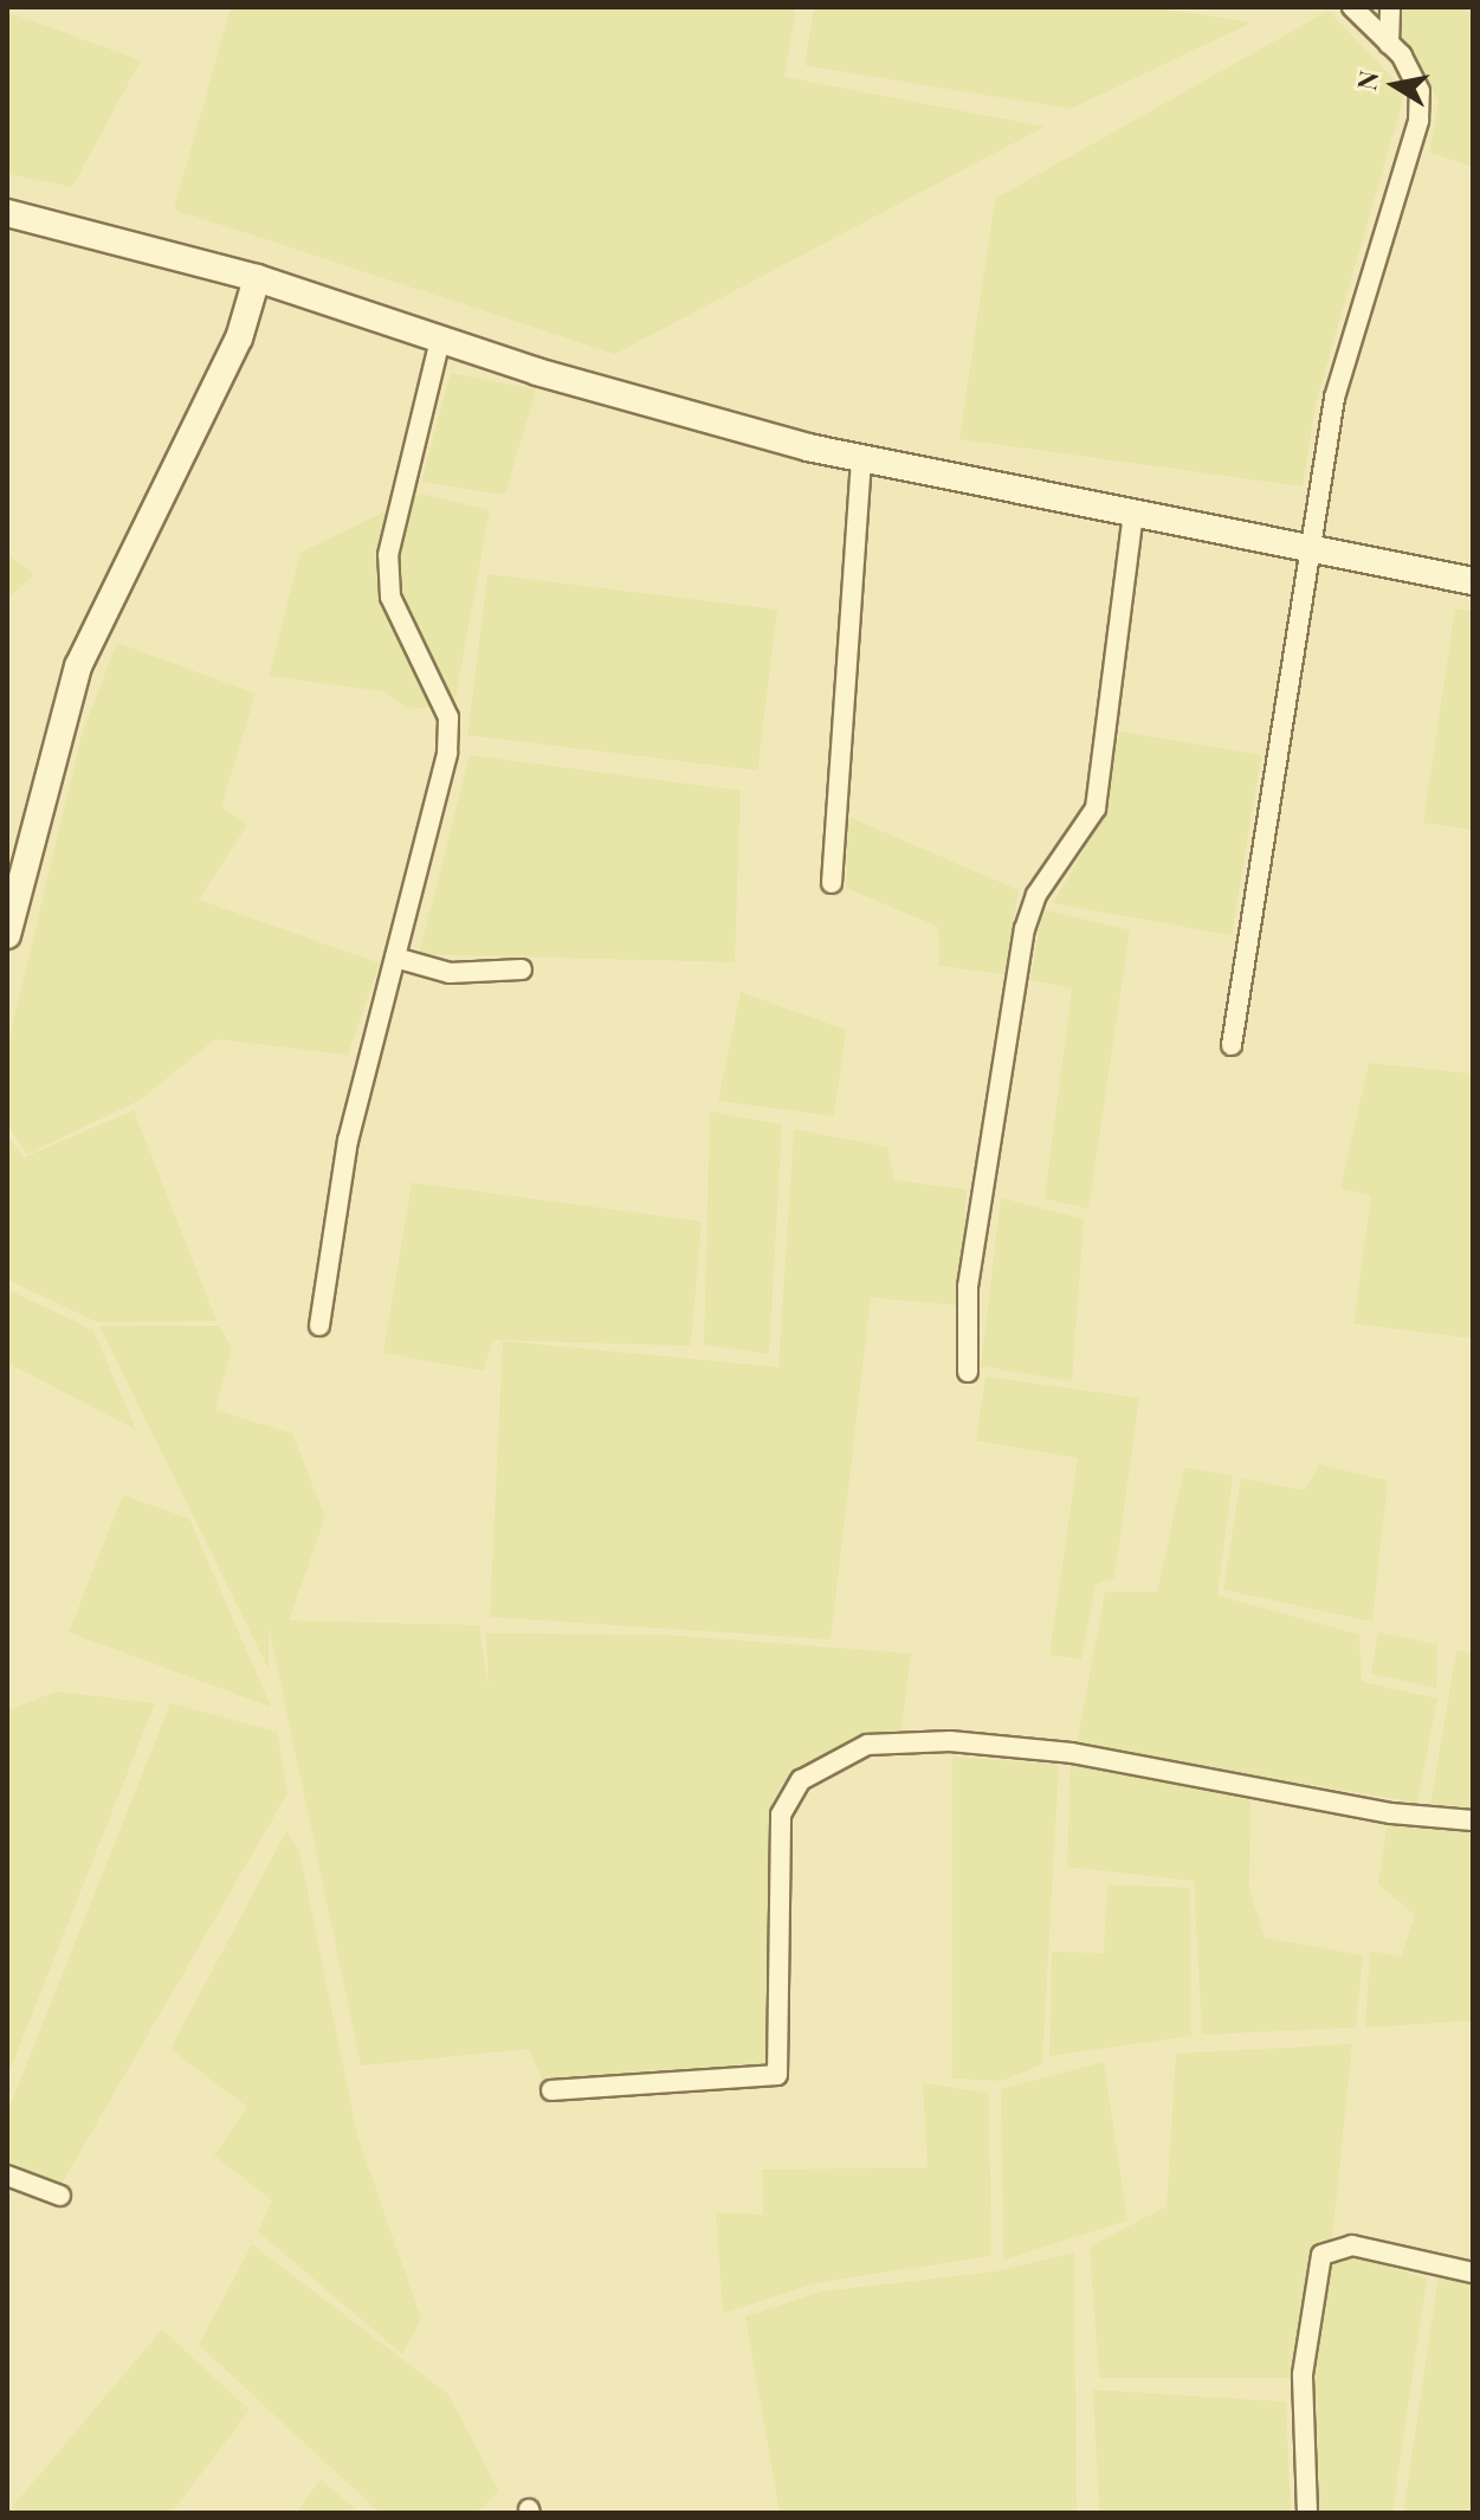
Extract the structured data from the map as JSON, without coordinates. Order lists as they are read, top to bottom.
{
  "north": "left"
}
